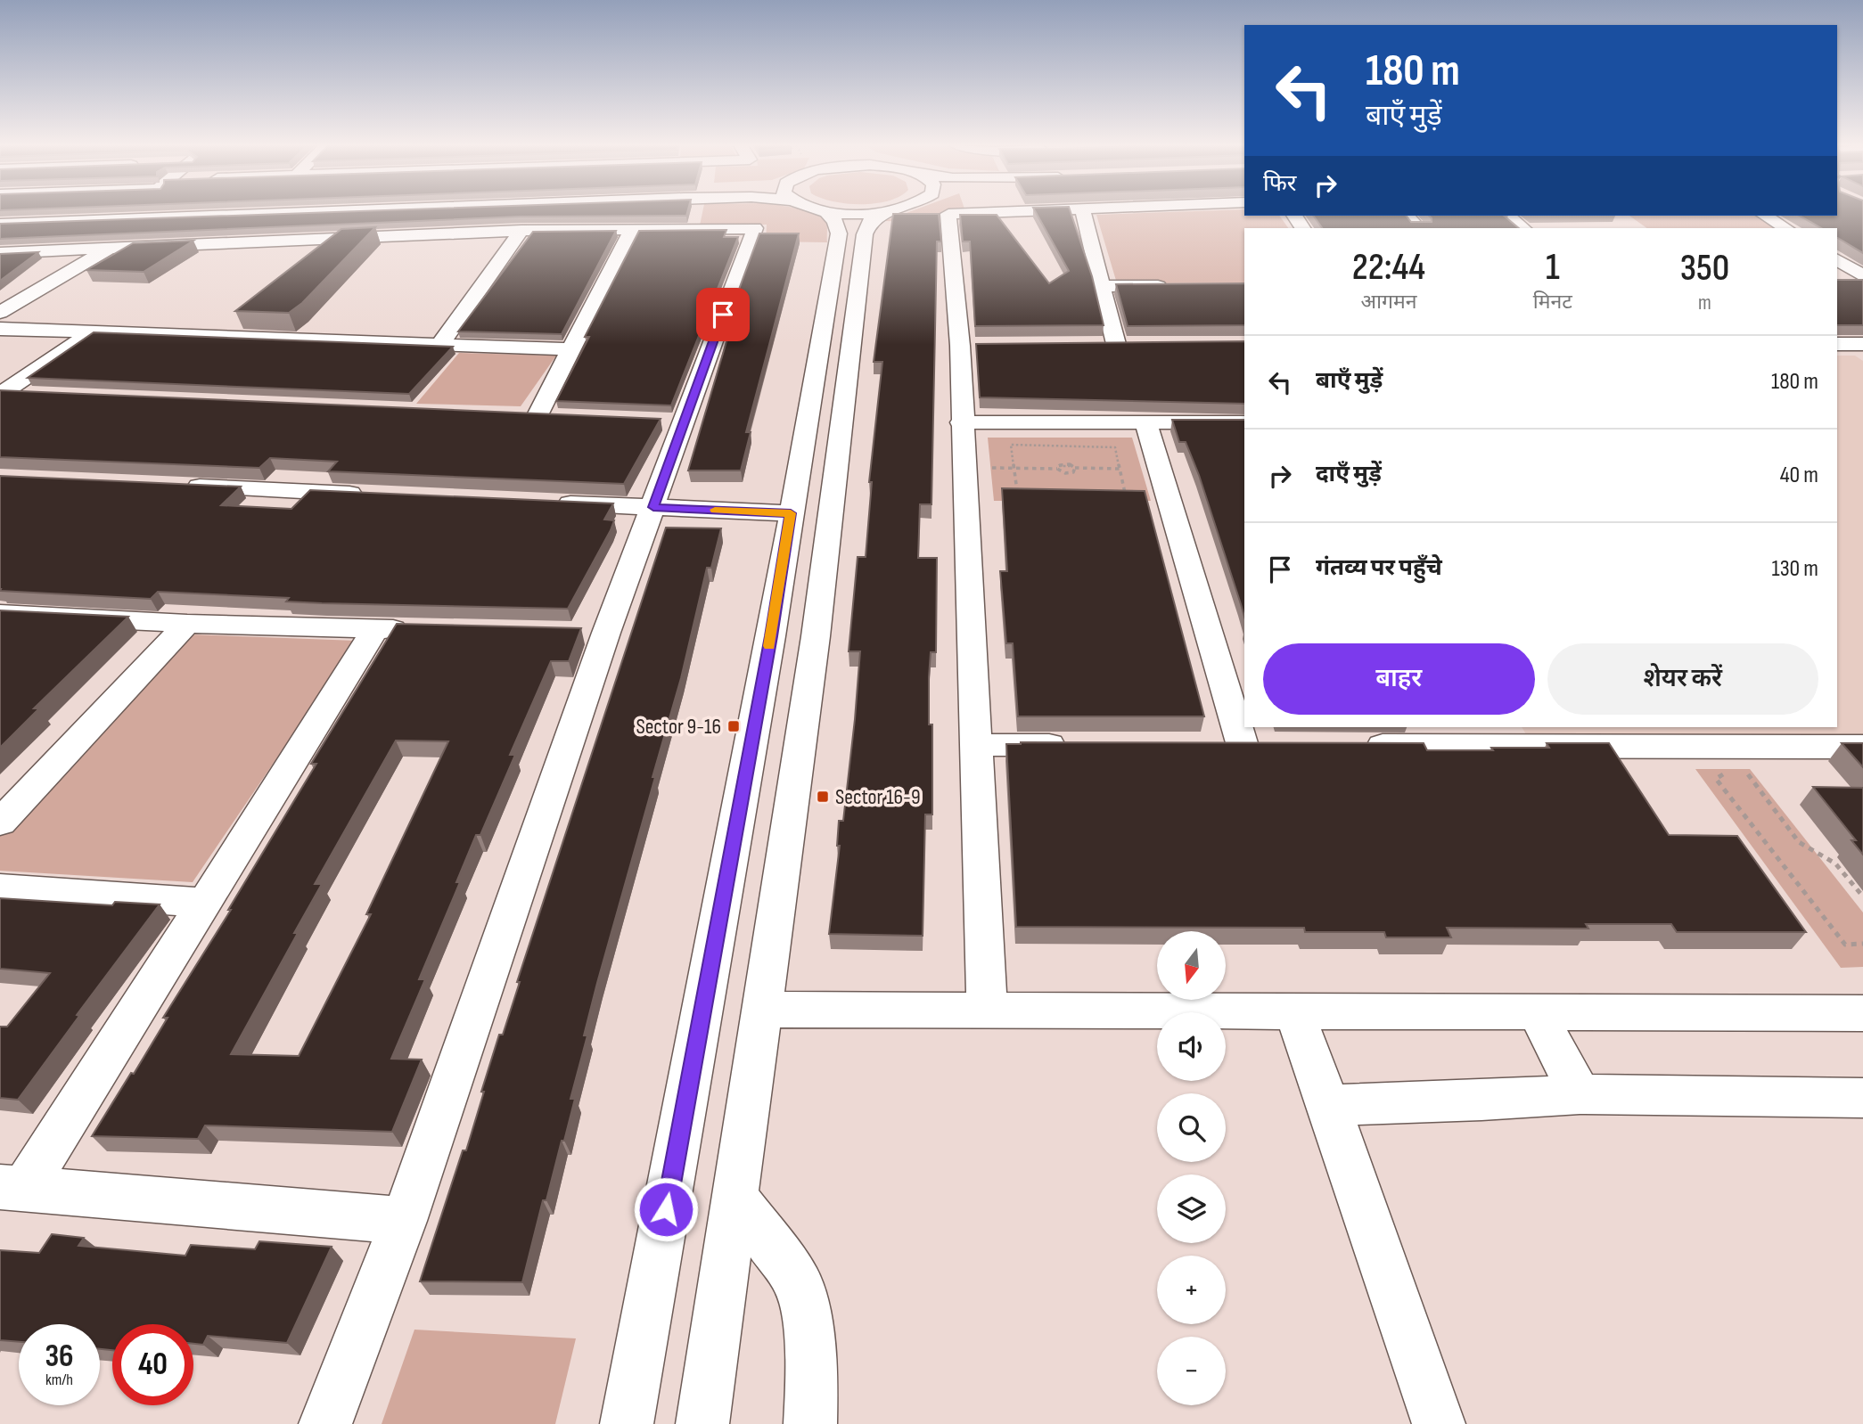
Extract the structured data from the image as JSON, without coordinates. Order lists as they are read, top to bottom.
{
  "places": {
    "transit": ["Sector 9-16", "Sector 16-9"]
  },
  "north": "bottom",
  "page": {
    "turn": ["180 m", "बाएँ मुड़ें"],
    "then": "फिर",
    "eta": [
      "22:44",
      "आगमन",
      "1",
      "मिनट",
      "350",
      "m"
    ],
    "list": [
      {
        "name": "बाएँ मुड़ें",
        "value": "180 m"
      },
      {
        "name": "दाएँ मुड़ें",
        "value": "40 m"
      },
      {
        "name": "गंतव्य पर पहुँचे",
        "value": "130 m"
      }
    ],
    "buttons": ["बाहर", "शेयर करें"],
    "map_buttons": ["+", "−"],
    "speed": "36 km/h",
    "limit": "40"
  }
}
